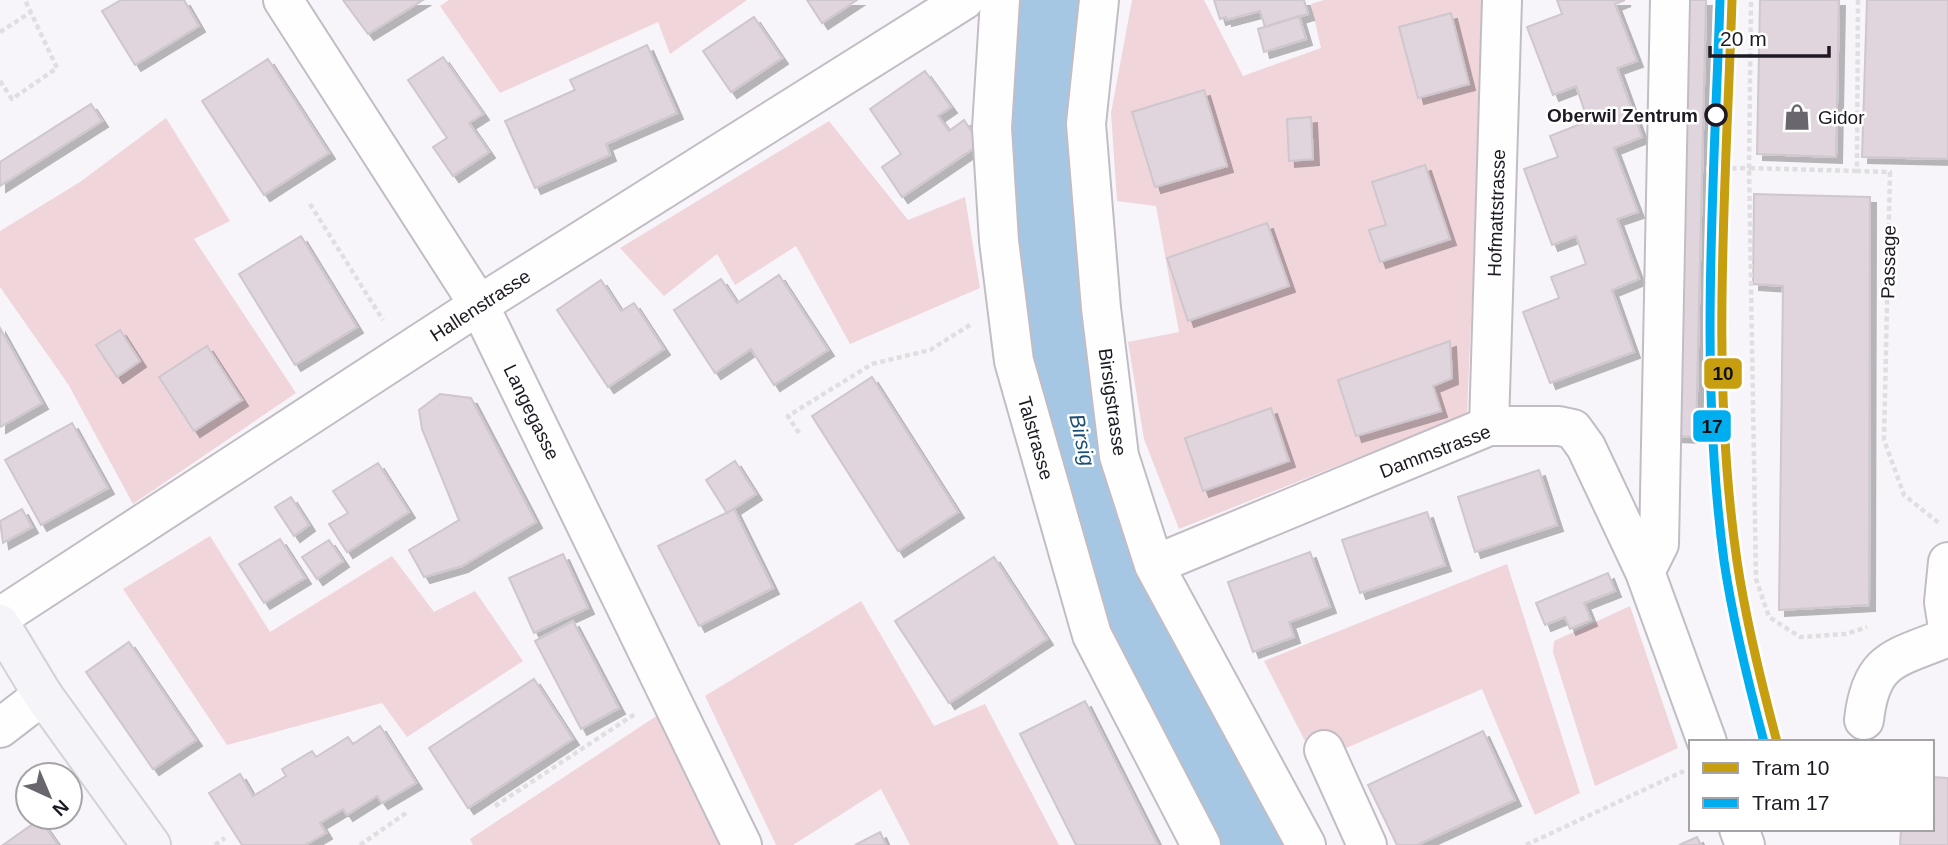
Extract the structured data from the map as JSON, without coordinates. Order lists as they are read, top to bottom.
{
  "streets": {
    "street": [
      "Hofmattstrasse",
      "Hallenstrasse",
      "Birsigstrasse",
      "Langegasse",
      "Talstrasse",
      "Dammstrasse"
    ],
    "path": ["Passage"]
  },
  "crossings": [
    ["Hofmattstrasse", "Dammstrasse"],
    ["Hallenstrasse", "Langegasse"],
    ["Birsigstrasse", "Dammstrasse"]
  ],
  "water": ["Birsig"],
  "places": {
    "other": ["Oberwil Zentrum"],
    "shop": ["Gidor"]
  },
  "lines": ["tram line 10", "tram line 17"],
  "legend": ["Tram 10", "Tram 17"],
  "scale_bar": "20 m",
  "north": "bottom right"
}
